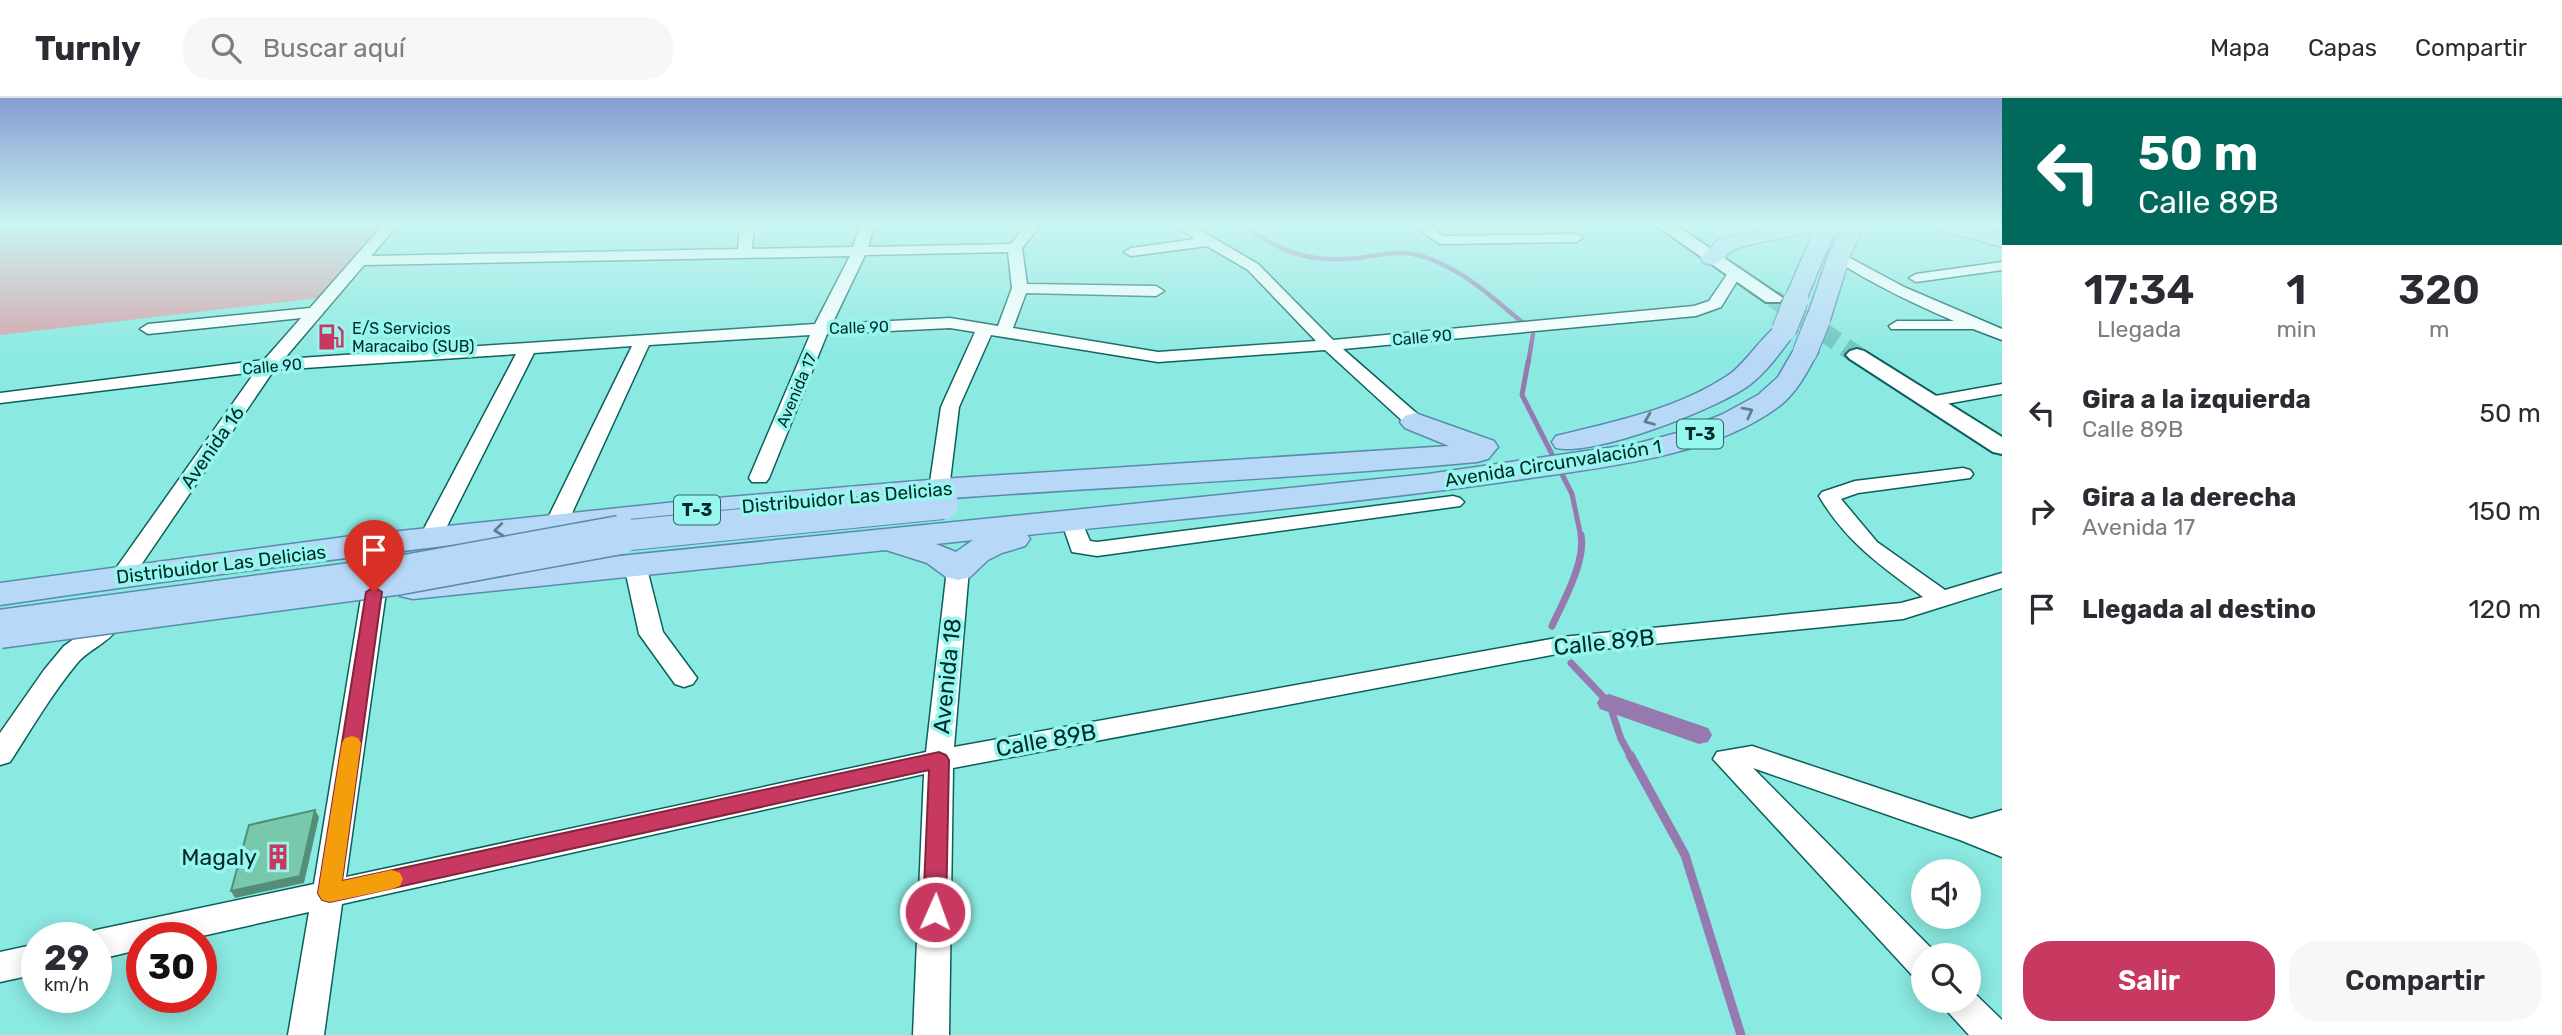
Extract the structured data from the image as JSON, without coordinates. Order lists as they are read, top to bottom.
{
  "streets": {
    "main road": ["T-3", "Avenida Circunvalación 1", "Distribuidor Las Delicias"],
    "street": [
      "Calle 90",
      "Avenida 17",
      "Avenida 16",
      "Calle 89B",
      "Avenida 18"
    ]
  },
  "crossings": [
    ["Calle 90", "Avenida 17"],
    ["Calle 90", "Avenida 16"],
    ["T-3", "Avenida Circunvalación 1"],
    ["Avenida 16", "Distribuidor Las Delicias"],
    ["Avenida Circunvalación 1", "Distribuidor Las Delicias"],
    ["Calle 89B", "Avenida 18"]
  ],
  "places": {
    "fuel station": ["E/S Servicios Maracaibo (SUB)"],
    "building": ["Magaly"]
  },
  "page": {
    "header": "Turnly",
    "search": "Buscar aquí",
    "nav": ["Mapa", "Capas", "Compartir"],
    "turn": ["50 m", "Calle 89B"],
    "eta": [
      "17:34",
      "Llegada",
      "1",
      "min",
      "320",
      "m"
    ],
    "list": [
      {
        "name": "Gira a la izquierda",
        "note": "Calle 89B",
        "value": "50 m"
      },
      {
        "name": "Gira a la derecha",
        "note": "Avenida 17",
        "value": "150 m"
      },
      {
        "name": "Llegada al destino",
        "value": "120 m"
      }
    ],
    "speed": "29 km/h",
    "limit": "30",
    "buttons": ["Salir", "Compartir"]
  }
}
